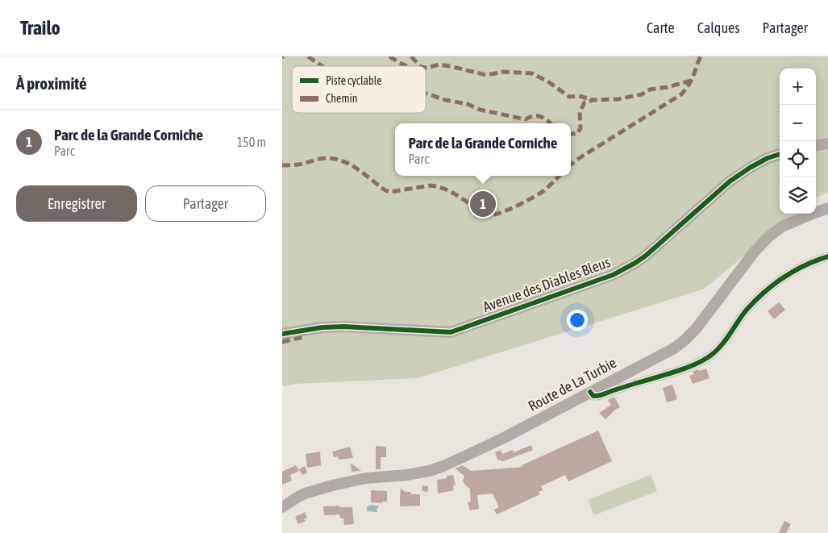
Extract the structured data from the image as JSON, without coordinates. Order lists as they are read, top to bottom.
{
  "streets": {
    "main road": ["Avenue des Diables Bleus", "Route de La Turbie"]
  },
  "legend": ["Piste cyclable", "Chemin"],
  "page": {
    "header": "Trailo",
    "nav": ["Carte", "Calques", "Partager"],
    "heading": "À proximité",
    "map_buttons": ["+", "−"],
    "list": [
      {
        "mark": "1",
        "name": "Parc de la Grande Corniche",
        "note": "Parc",
        "value": "150 m"
      }
    ],
    "popup": ["Parc de la Grande Corniche", "Parc"],
    "buttons": ["Enregistrer", "Partager"],
    "pins": "1"
  }
}
